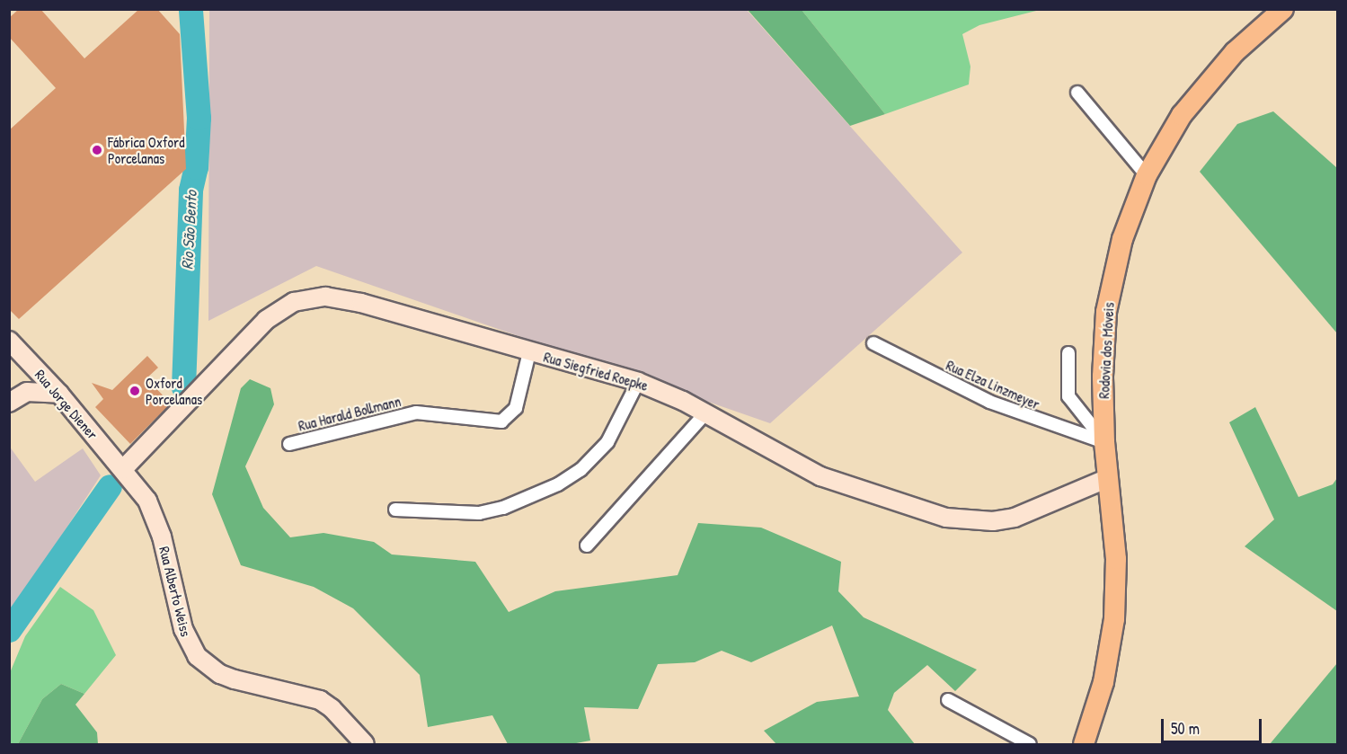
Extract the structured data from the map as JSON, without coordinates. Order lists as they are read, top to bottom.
{
  "streets": {
    "main road": ["Rodovia dos Móveis"],
    "street": [
      "Rua Siegfried Roepke",
      "Rua Elza Linzmeyer",
      "Rua Jorge Diener",
      "Rua Harald Bollmann",
      "Rua Alberto Weiss"
    ]
  },
  "crossings": [
    ["Rodovia dos Móveis", "Rua Siegfried Roepke"],
    ["Rodovia dos Móveis", "Rua Elza Linzmeyer"],
    ["Rua Siegfried Roepke", "Rua Jorge Diener"],
    ["Rua Siegfried Roepke", "Rua Harald Bollmann"],
    ["Rua Siegfried Roepke", "Rua Alberto Weiss"],
    ["Rua Jorge Diener", "Rua Alberto Weiss"]
  ],
  "water": ["Rio São Bento"],
  "places": ["Fábrica Oxford Porcelanas", "Oxford Porcelanas"],
  "scale_bar": "50 m"
}
